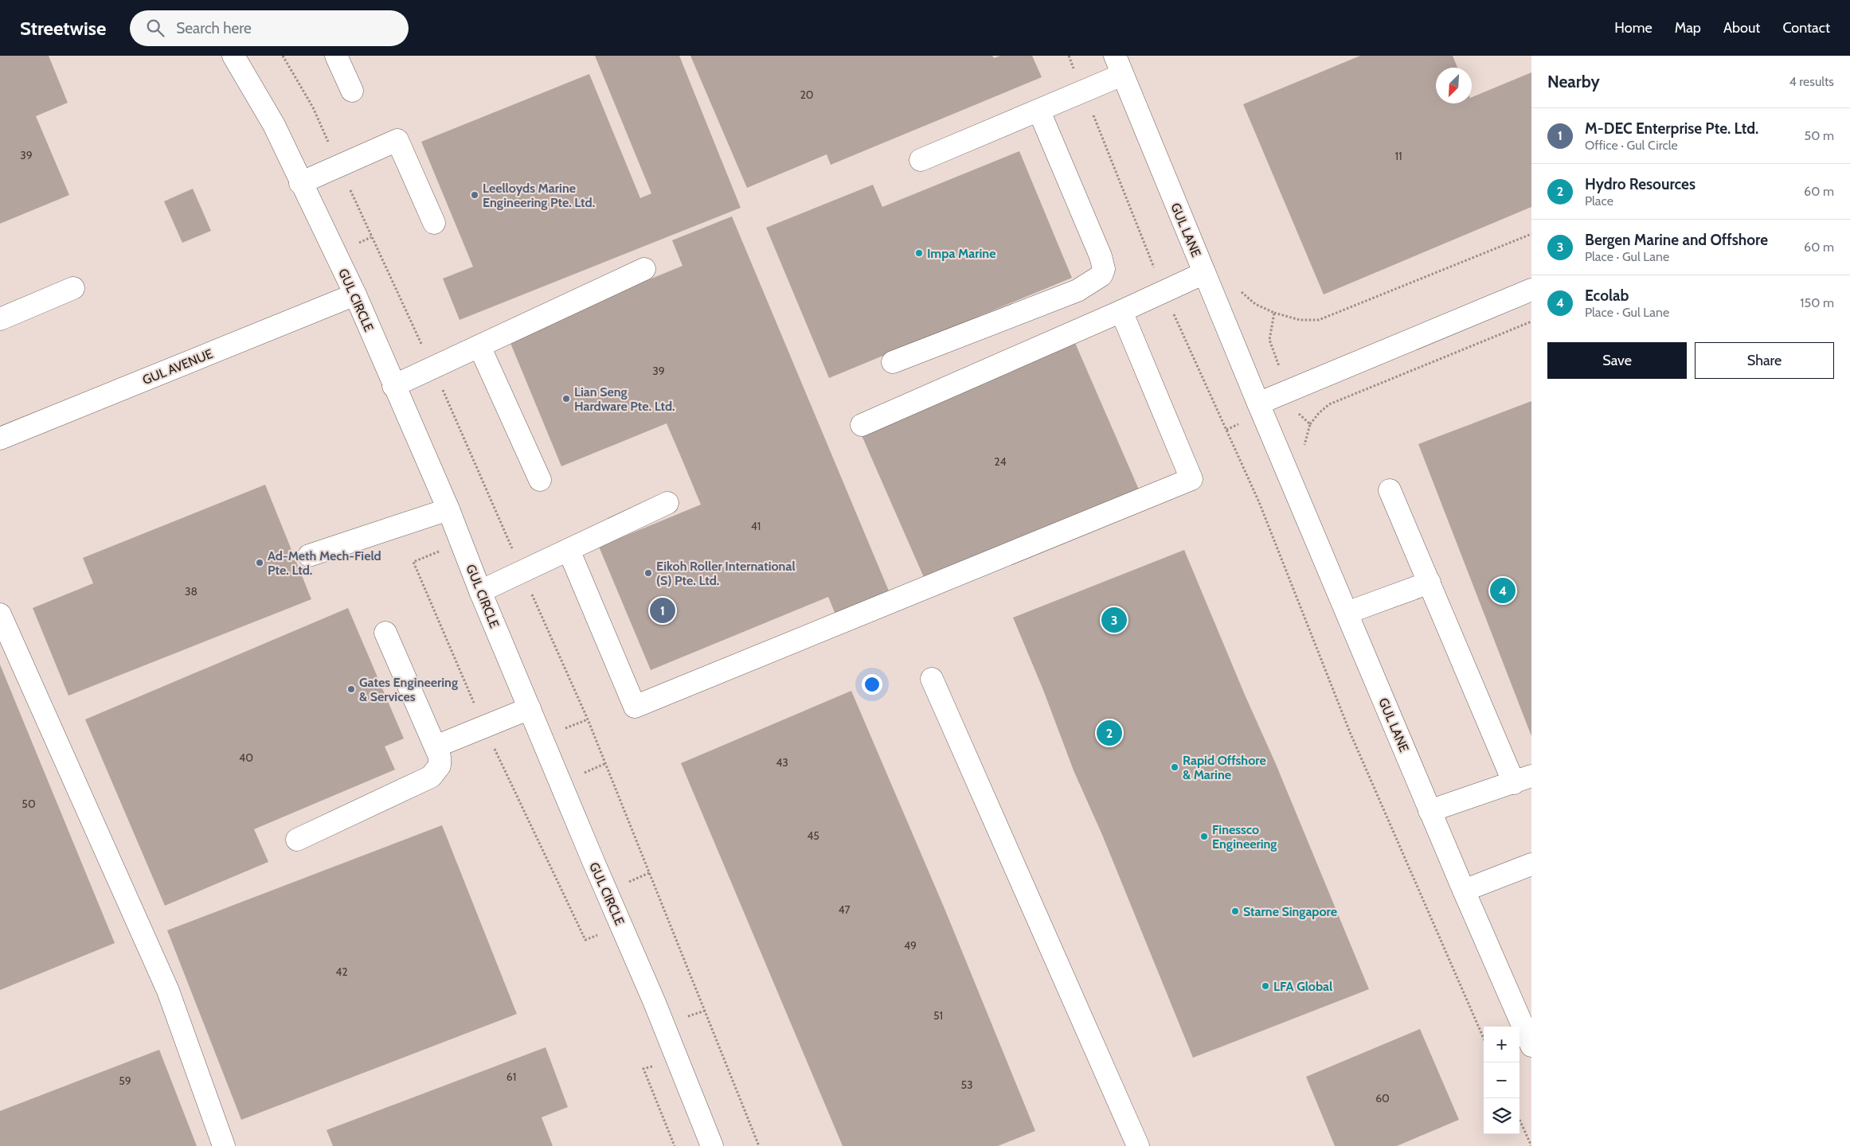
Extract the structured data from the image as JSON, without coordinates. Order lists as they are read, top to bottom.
{
  "streets": {
    "street": ["GUL LANE", "GUL CIRCLE", "GUL AVENUE"]
  },
  "crossings": [
    ["GUL CIRCLE", "GUL AVENUE"]
  ],
  "places": [
    "Leelloyds Marine Engineering Pte. Ltd.",
    "Impa Marine",
    "Lian Seng Hardware Pte. Ltd.",
    "Ad-Meth Mech-Field Pte. Ltd.",
    "Eikoh Roller International (S) Pte. Ltd.",
    "Gates Engineering & Services",
    "Rapid Offshore & Marine",
    "Finessco Engineering",
    "Starne Singapore",
    "LFA Global"
  ],
  "house_numbers": [
    "20",
    "39",
    "11",
    "39",
    "24",
    "41",
    "38",
    "40",
    "43",
    "50",
    "45",
    "47",
    "49",
    "42",
    "51",
    "61",
    "59",
    "53",
    "60"
  ],
  "north": "bottom left",
  "page": {
    "header": "Streetwise",
    "search": "Search here",
    "nav": [
      "Home",
      "Map",
      "About",
      "Contact"
    ],
    "heading": ["Nearby", "4 results"],
    "list": [
      {
        "mark": "1",
        "name": "M-DEC Enterprise Pte. Ltd.",
        "note": "Office · Gul Circle",
        "value": "50 m"
      },
      {
        "mark": "2",
        "name": "Hydro Resources",
        "note": "Place",
        "value": "60 m"
      },
      {
        "mark": "3",
        "name": "Bergen Marine and Offshore",
        "note": "Place · Gul Lane",
        "value": "60 m"
      },
      {
        "mark": "4",
        "name": "Ecolab",
        "note": "Place · Gul Lane",
        "value": "150 m"
      }
    ],
    "buttons": ["Save", "Share"],
    "pins": [
      "4",
      "1",
      "3",
      "2"
    ],
    "map_buttons": ["+", "−"]
  }
}
